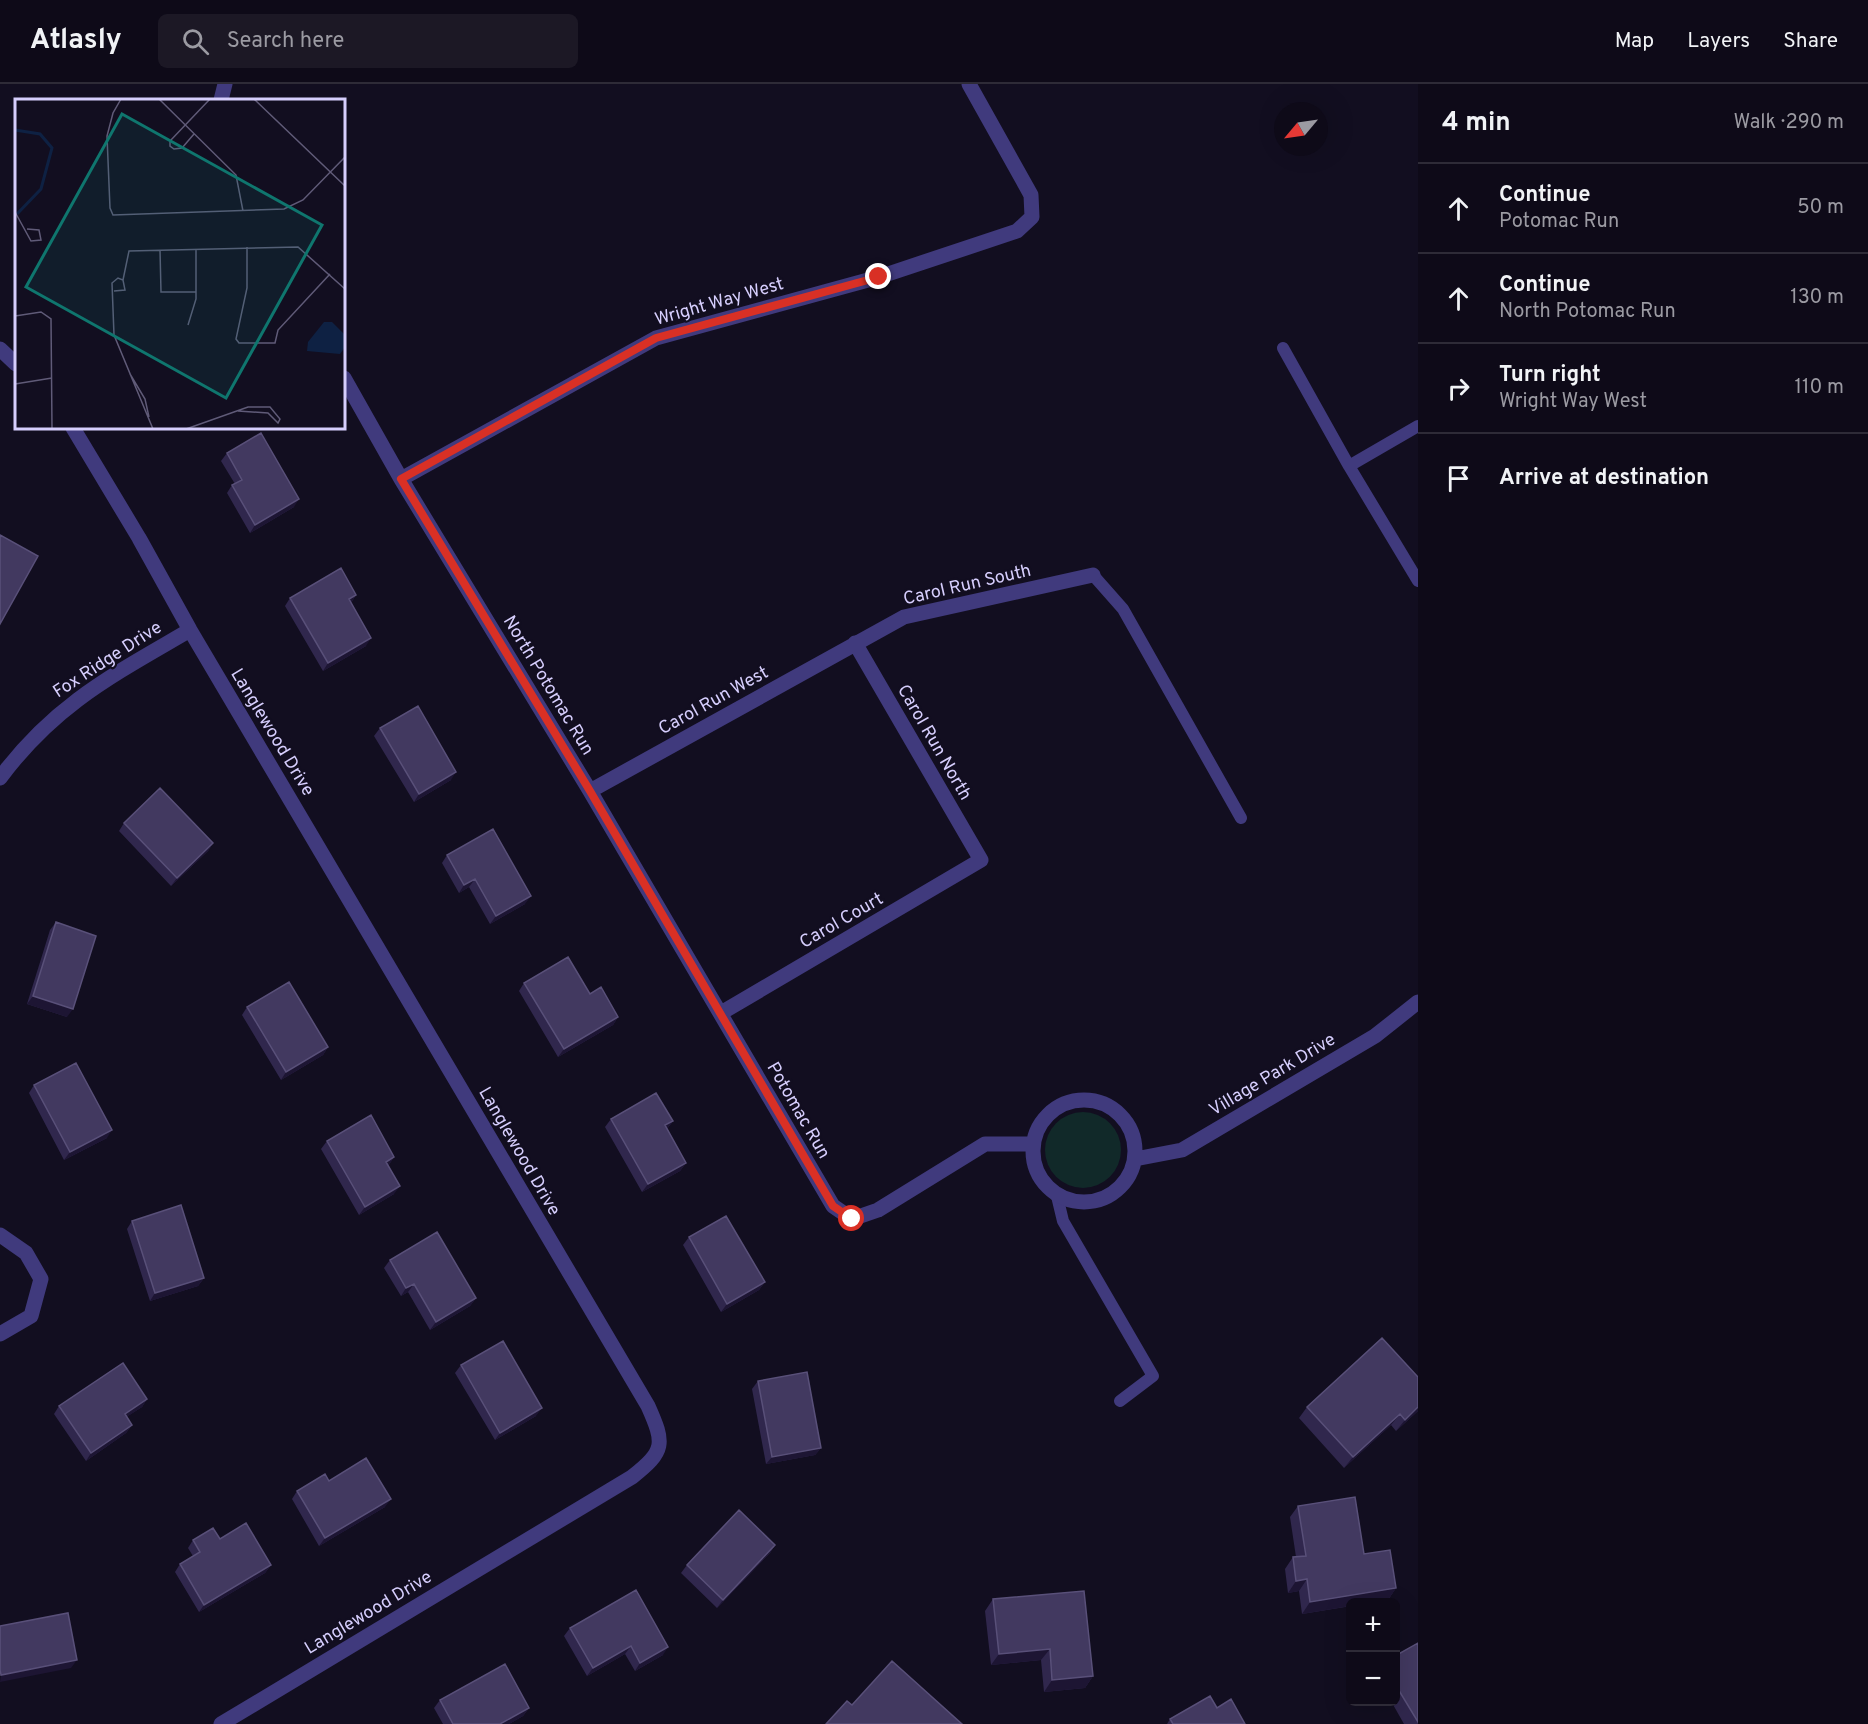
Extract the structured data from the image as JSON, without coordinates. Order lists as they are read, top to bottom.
{
  "streets": {
    "street": [
      "Wright Way West",
      "Carol Run South",
      "Fox Ridge Drive",
      "North Potomac Run",
      "Carol Run West",
      "Langlewood Drive",
      "Carol Run North",
      "Carol Court",
      "Village Park Drive",
      "Potomac Run"
    ]
  },
  "crossings": [
    ["Wright Way West", "North Potomac Run"],
    ["Carol Run South", "Carol Run West"],
    ["Carol Run South", "Carol Run North"],
    ["Fox Ridge Drive", "Langlewood Drive"],
    ["North Potomac Run", "Carol Run West"],
    ["North Potomac Run", "Carol Court"],
    ["North Potomac Run", "Potomac Run"],
    ["Carol Run West", "Carol Run North"],
    ["Carol Run North", "Carol Court"],
    ["Carol Court", "Potomac Run"],
    ["Village Park Drive", "Potomac Run"]
  ],
  "north": "bottom left",
  "page": {
    "header": "Atlasly",
    "search": "Search here",
    "nav": ["Map", "Layers", "Share"],
    "heading": ["4 min", "Walk · 290 m"],
    "list": [
      ["Continue", "Potomac Run", "50 m"],
      ["Continue", "North Potomac Run", "130 m"],
      ["Turn right", "Wright Way West", "110 m"],
      "Arrive at destination"
    ],
    "map_buttons": ["+", "−"]
  }
}
